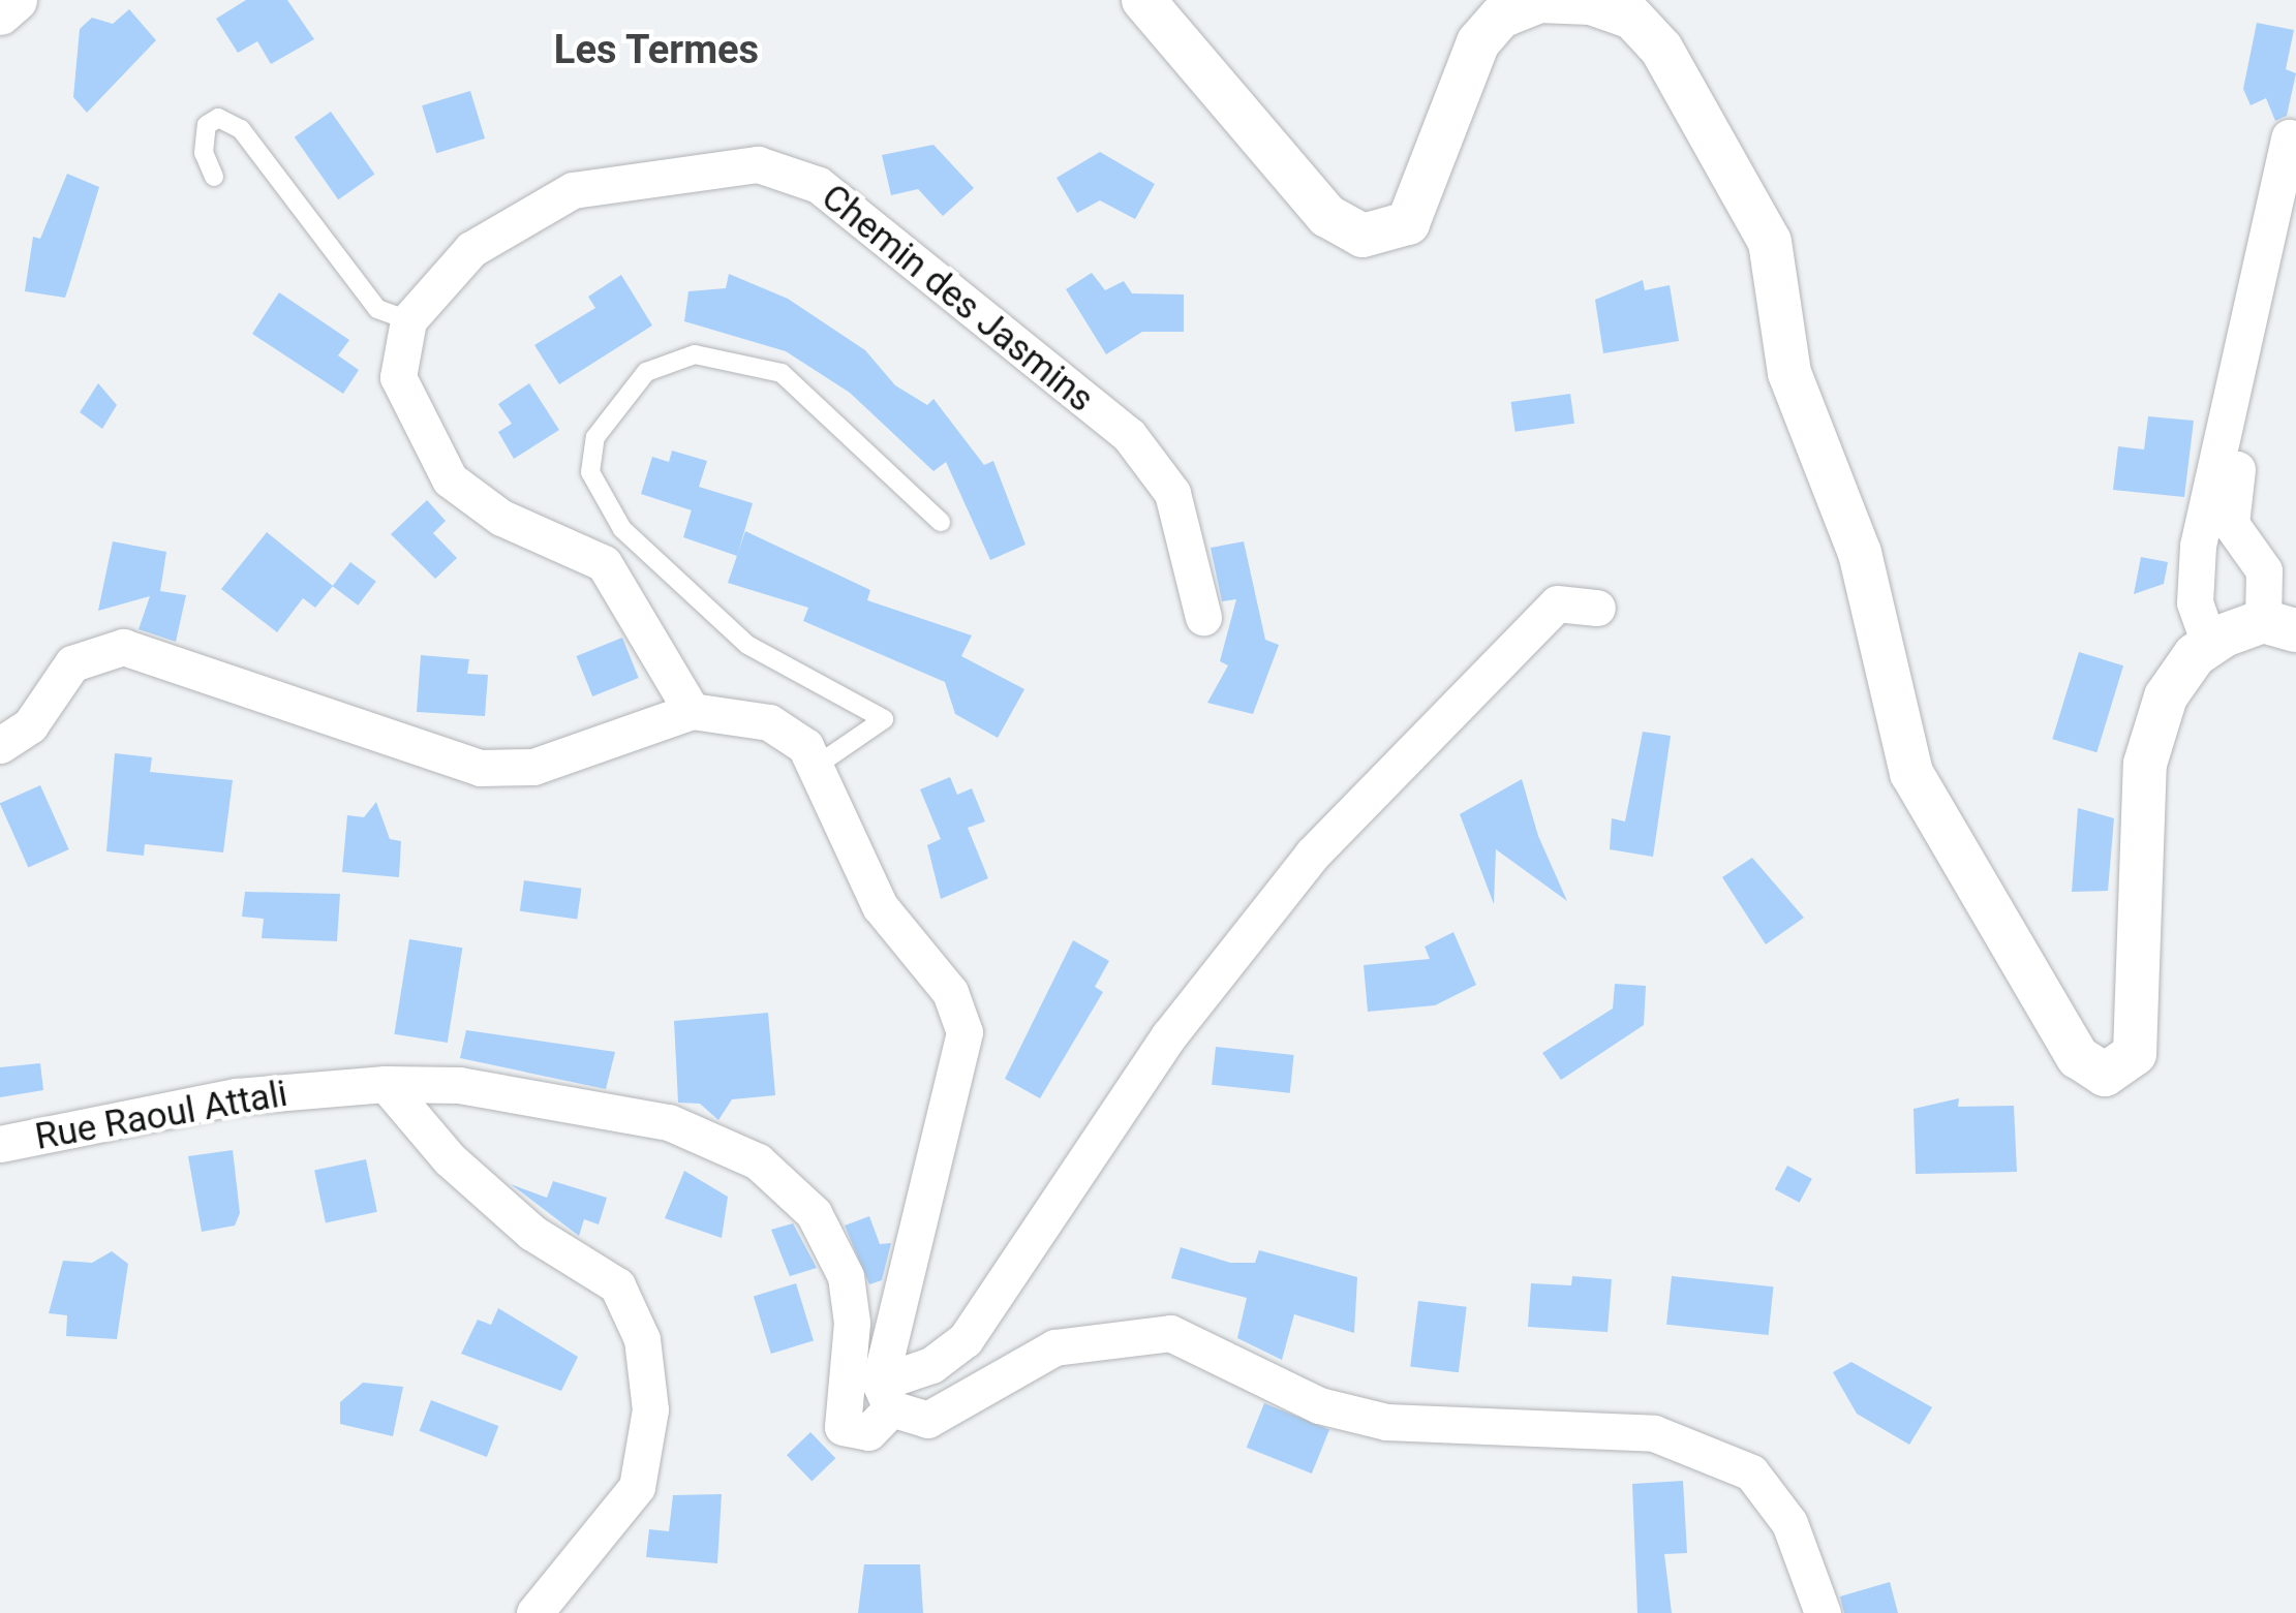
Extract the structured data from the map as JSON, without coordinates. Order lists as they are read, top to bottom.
{
  "streets": {
    "street": ["Chemin des Jasmins", "Rue Raoul Attali"]
  },
  "districts": ["Les Termes"]
}
